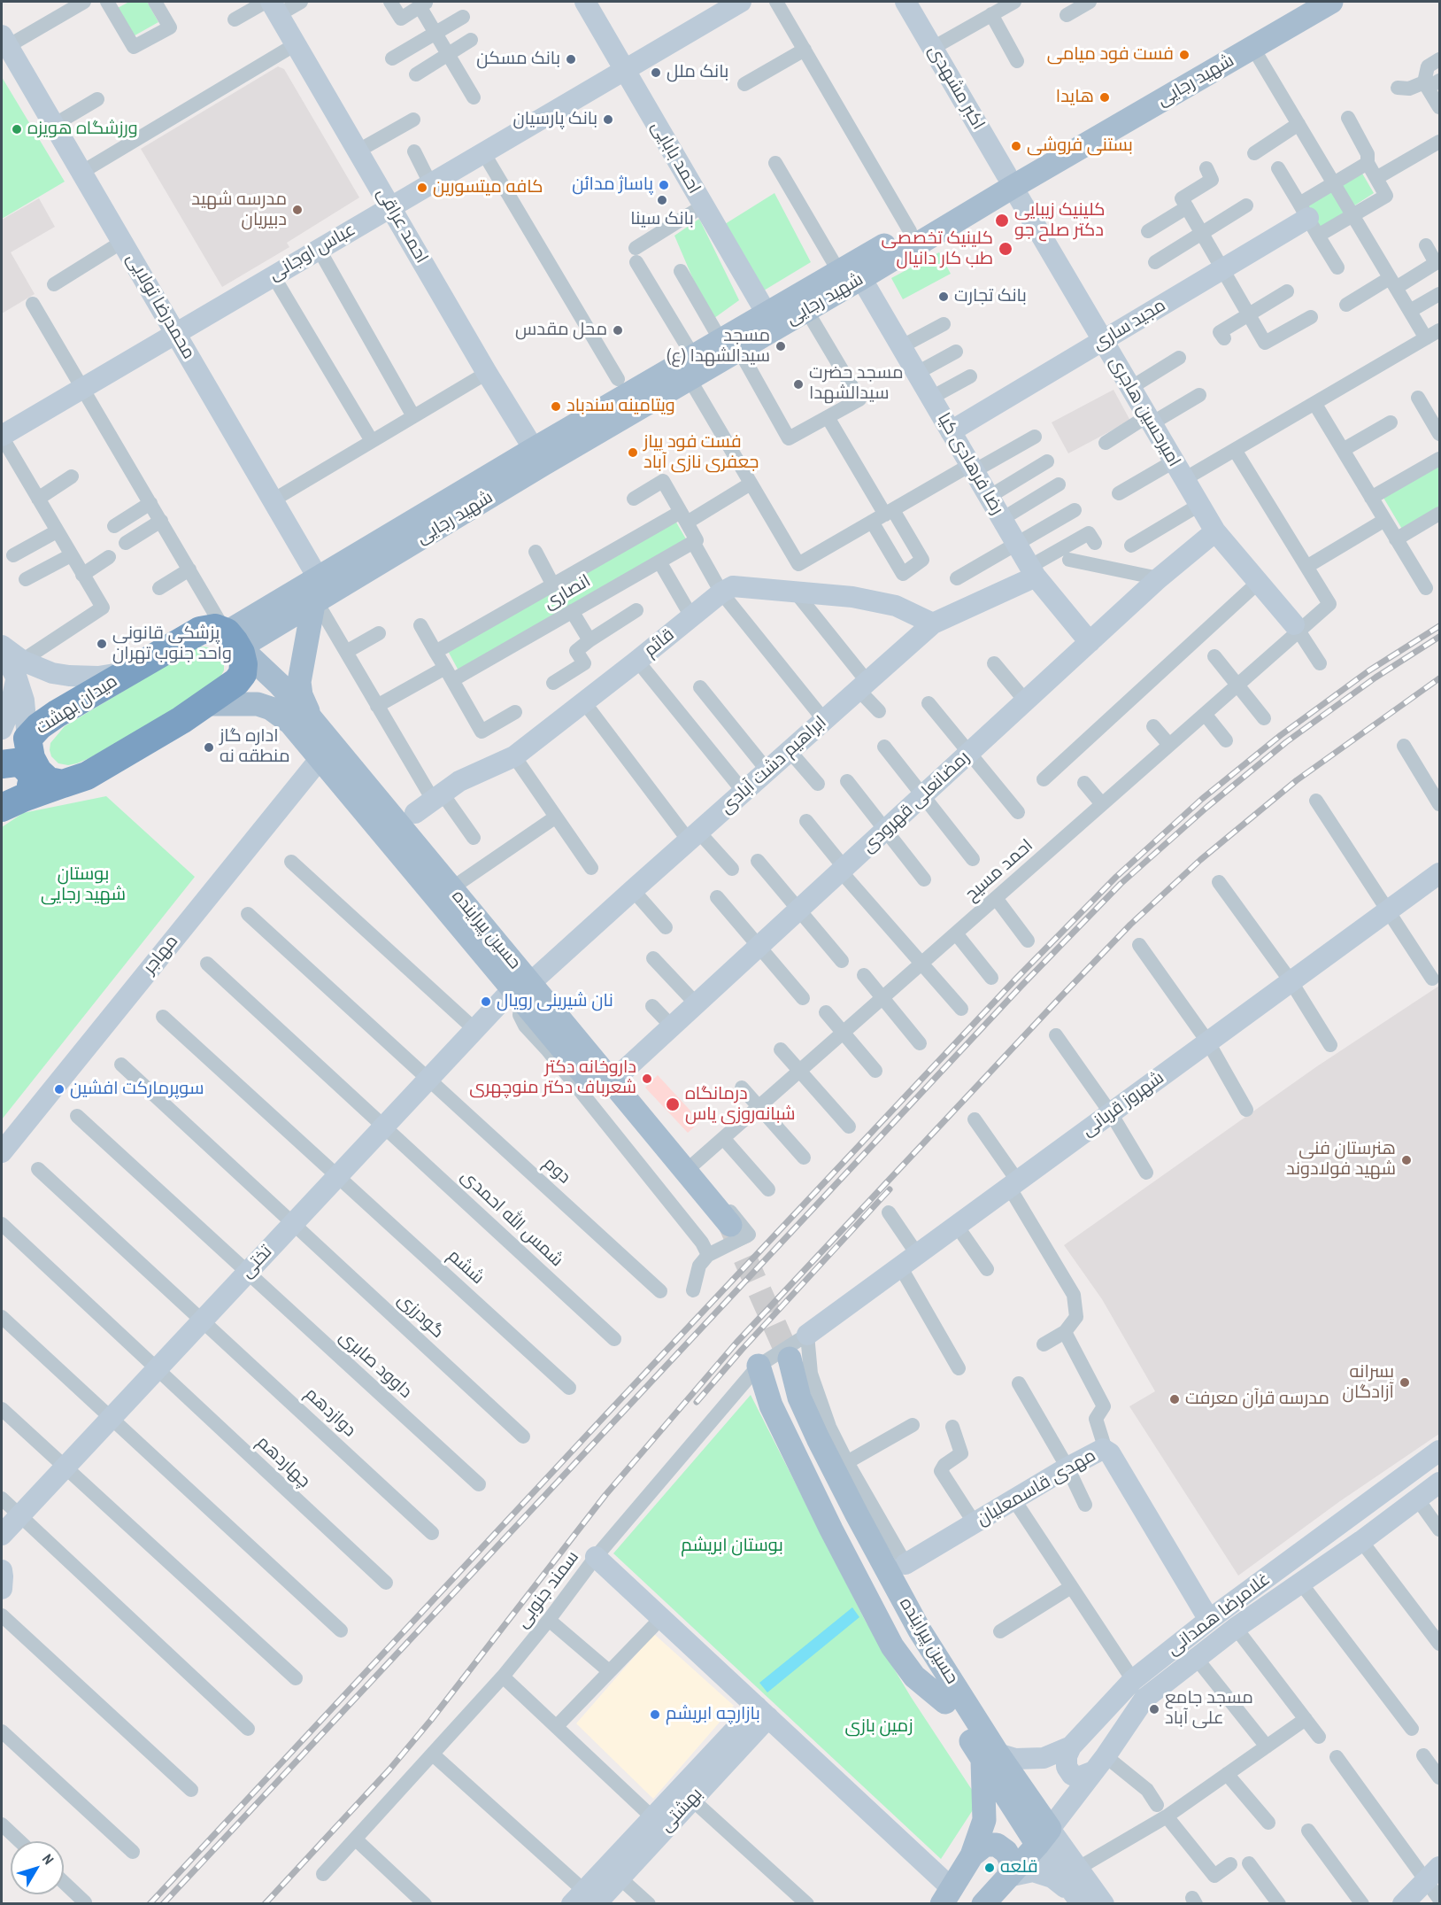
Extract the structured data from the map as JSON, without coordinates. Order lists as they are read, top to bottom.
{
  "streets": {
    "highway": ["میدان بهشت"],
    "main road": ["شهید رجایی", "حسین پیراینده"],
    "street": [
      "اکبر مشهدی",
      "احمد بابایی",
      "احمد عراقی",
      "عباس اوجانی",
      "محمدرضا تولایی",
      "مجید ساری",
      "امیرحسین هاجری",
      "رضا فرهادی کیا",
      "انصاری",
      "قائم",
      "ابراهیم دشت آبادی",
      "رمضانعلی قهرودی",
      "احمد مسیح",
      "مهاجر",
      "شهروز قربانی",
      "دوم",
      "شمس الله احمدی",
      "تختی",
      "ششم",
      "گودرزی",
      "داوود صابری",
      "دوازدهم",
      "چهاردهم",
      "مهدی قاسمعلیان",
      "سمند جنوبی",
      "غلامرضا همدانی",
      "بهشتی"
    ]
  },
  "crossings": [
    ["شهید رجایی", "اکبر مشهدی"],
    ["شهید رجایی", "احمد بابایی"],
    ["شهید رجایی", "احمد عراقی"],
    ["شهید رجایی", "محمدرضا تولایی"],
    ["شهید رجایی", "امیرحسین هاجری"],
    ["شهید رجایی", "رضا فرهادی کیا"],
    ["شهید رجایی", "میدان بهشت"],
    ["شهید رجایی", "حسین پیراینده"],
    ["اکبر مشهدی", "امیرحسین هاجری"],
    ["احمد بابایی", "عباس اوجانی"],
    ["احمد عراقی", "عباس اوجانی"],
    ["عباس اوجانی", "محمدرضا تولایی"],
    ["مجید ساری", "امیرحسین هاجری"],
    ["مجید ساری", "رضا فرهادی کیا"],
    ["امیرحسین هاجری", "رمضانعلی قهرودی"],
    ["امیرحسین هاجری", "احمد مسیح"],
    ["رضا فرهادی کیا", "ابراهیم دشت آبادی"],
    ["رضا فرهادی کیا", "رمضانعلی قهرودی"],
    ["قائم", "ابراهیم دشت آبادی"],
    ["میدان بهشت", "حسین پیراینده"],
    ["ابراهیم دشت آبادی", "حسین پیراینده"],
    ["ابراهیم دشت آبادی", "تختی"],
    ["حسین پیراینده", "مهاجر"],
    ["حسین پیراینده", "تختی"],
    ["حسین پیراینده", "سمند جنوبی"],
    ["حسین پیراینده", "غلامرضا همدانی"],
    ["شهروز قربانی", "سمند جنوبی"],
    ["دوم", "تختی"],
    ["شمس الله احمدی", "تختی"],
    ["تختی", "ششم"],
    ["تختی", "گودرزی"],
    ["تختی", "داوود صابری"],
    ["تختی", "دوازدهم"],
    ["تختی", "چهاردهم"],
    ["مهدی قاسمعلیان", "غلامرضا همدانی"]
  ],
  "parks": ["بوستان شهید رجایی", "بوستان ابریشم", "زمین بازی"],
  "places": [
    "فست فود میامی",
    "بانک مسکن",
    "بانک ملل",
    "هایدا",
    "بانک پارسیان",
    "ورزشگاه هویزه",
    "بستنی فروشی",
    "پاساژ مدائن",
    "کافه میتسورین",
    "بانک سینا",
    "مدرسه شهید دبیریان",
    "کلینیک زیبایی دکتر صلح جو",
    "کلینیک تخصصی طب کار دانیال",
    "بانک تجارت",
    "محل مقدس",
    "مسجد سیدالشهدا (ع)",
    "مسجد حضرت سیدالشهدا",
    "ویتامینه سندباد",
    "فست فود پیاز جعفری نازی آباد",
    "پزشکی قانونی واحد جنوب تهران",
    "اداره گاز منطقه نه",
    "نان شیرینی رویال",
    "داروخانه دکتر شعرباف دکتر منوچهری",
    "سوپرمارکت افشین",
    "درمانگاه شبانه‌روزی یاس",
    "هنرستان فنی شهید فولادوند",
    "پسرانه آزادگان",
    "مدرسه قرآن معرفت",
    "مسجد جامع علی آباد",
    "بازارچه ابریشم",
    "قلعه"
  ],
  "north": "top right"
}
